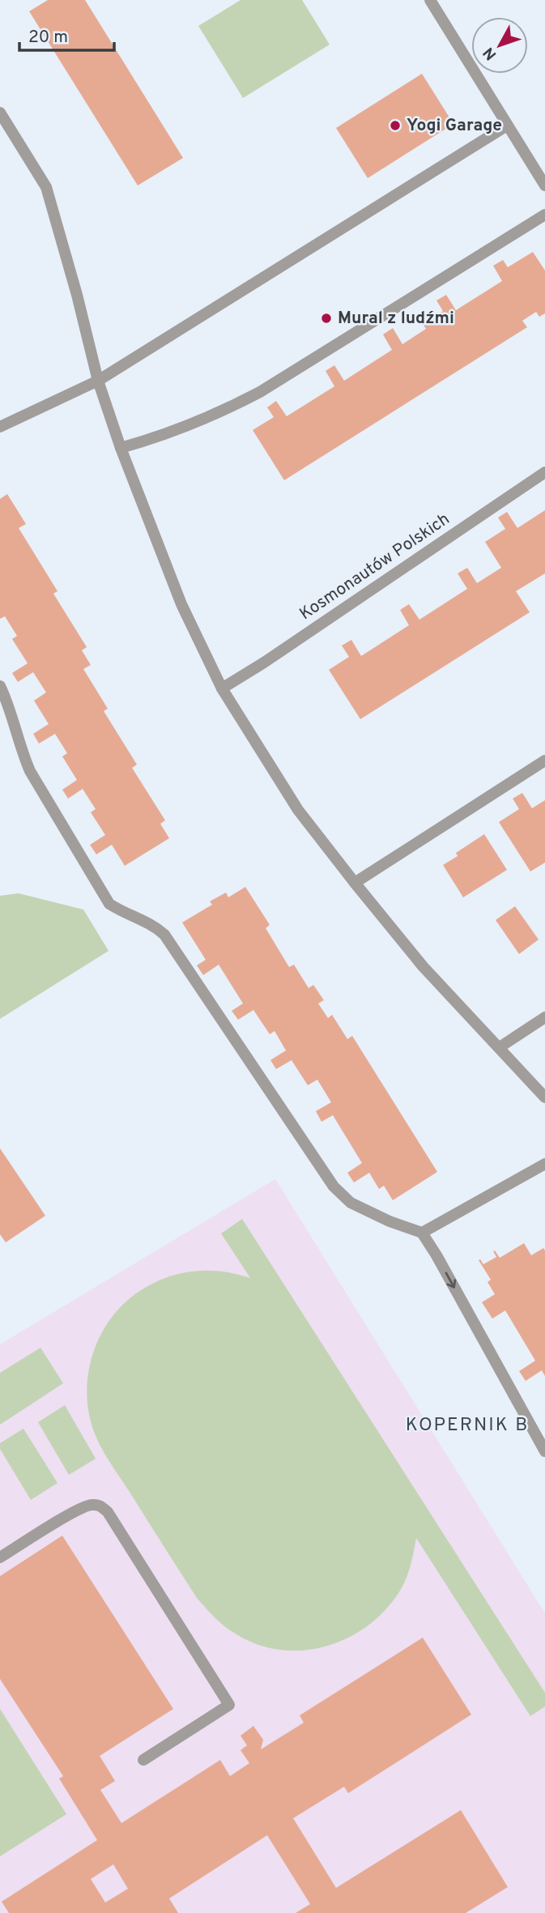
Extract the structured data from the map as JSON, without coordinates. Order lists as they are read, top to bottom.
{
  "streets": {
    "street": ["Kosmonautów Polskich"]
  },
  "districts": ["KOPERNIK B"],
  "places": ["Yogi Garage", "Mural z ludźmi"],
  "scale_bar": "20 m",
  "north": "bottom left"
}
